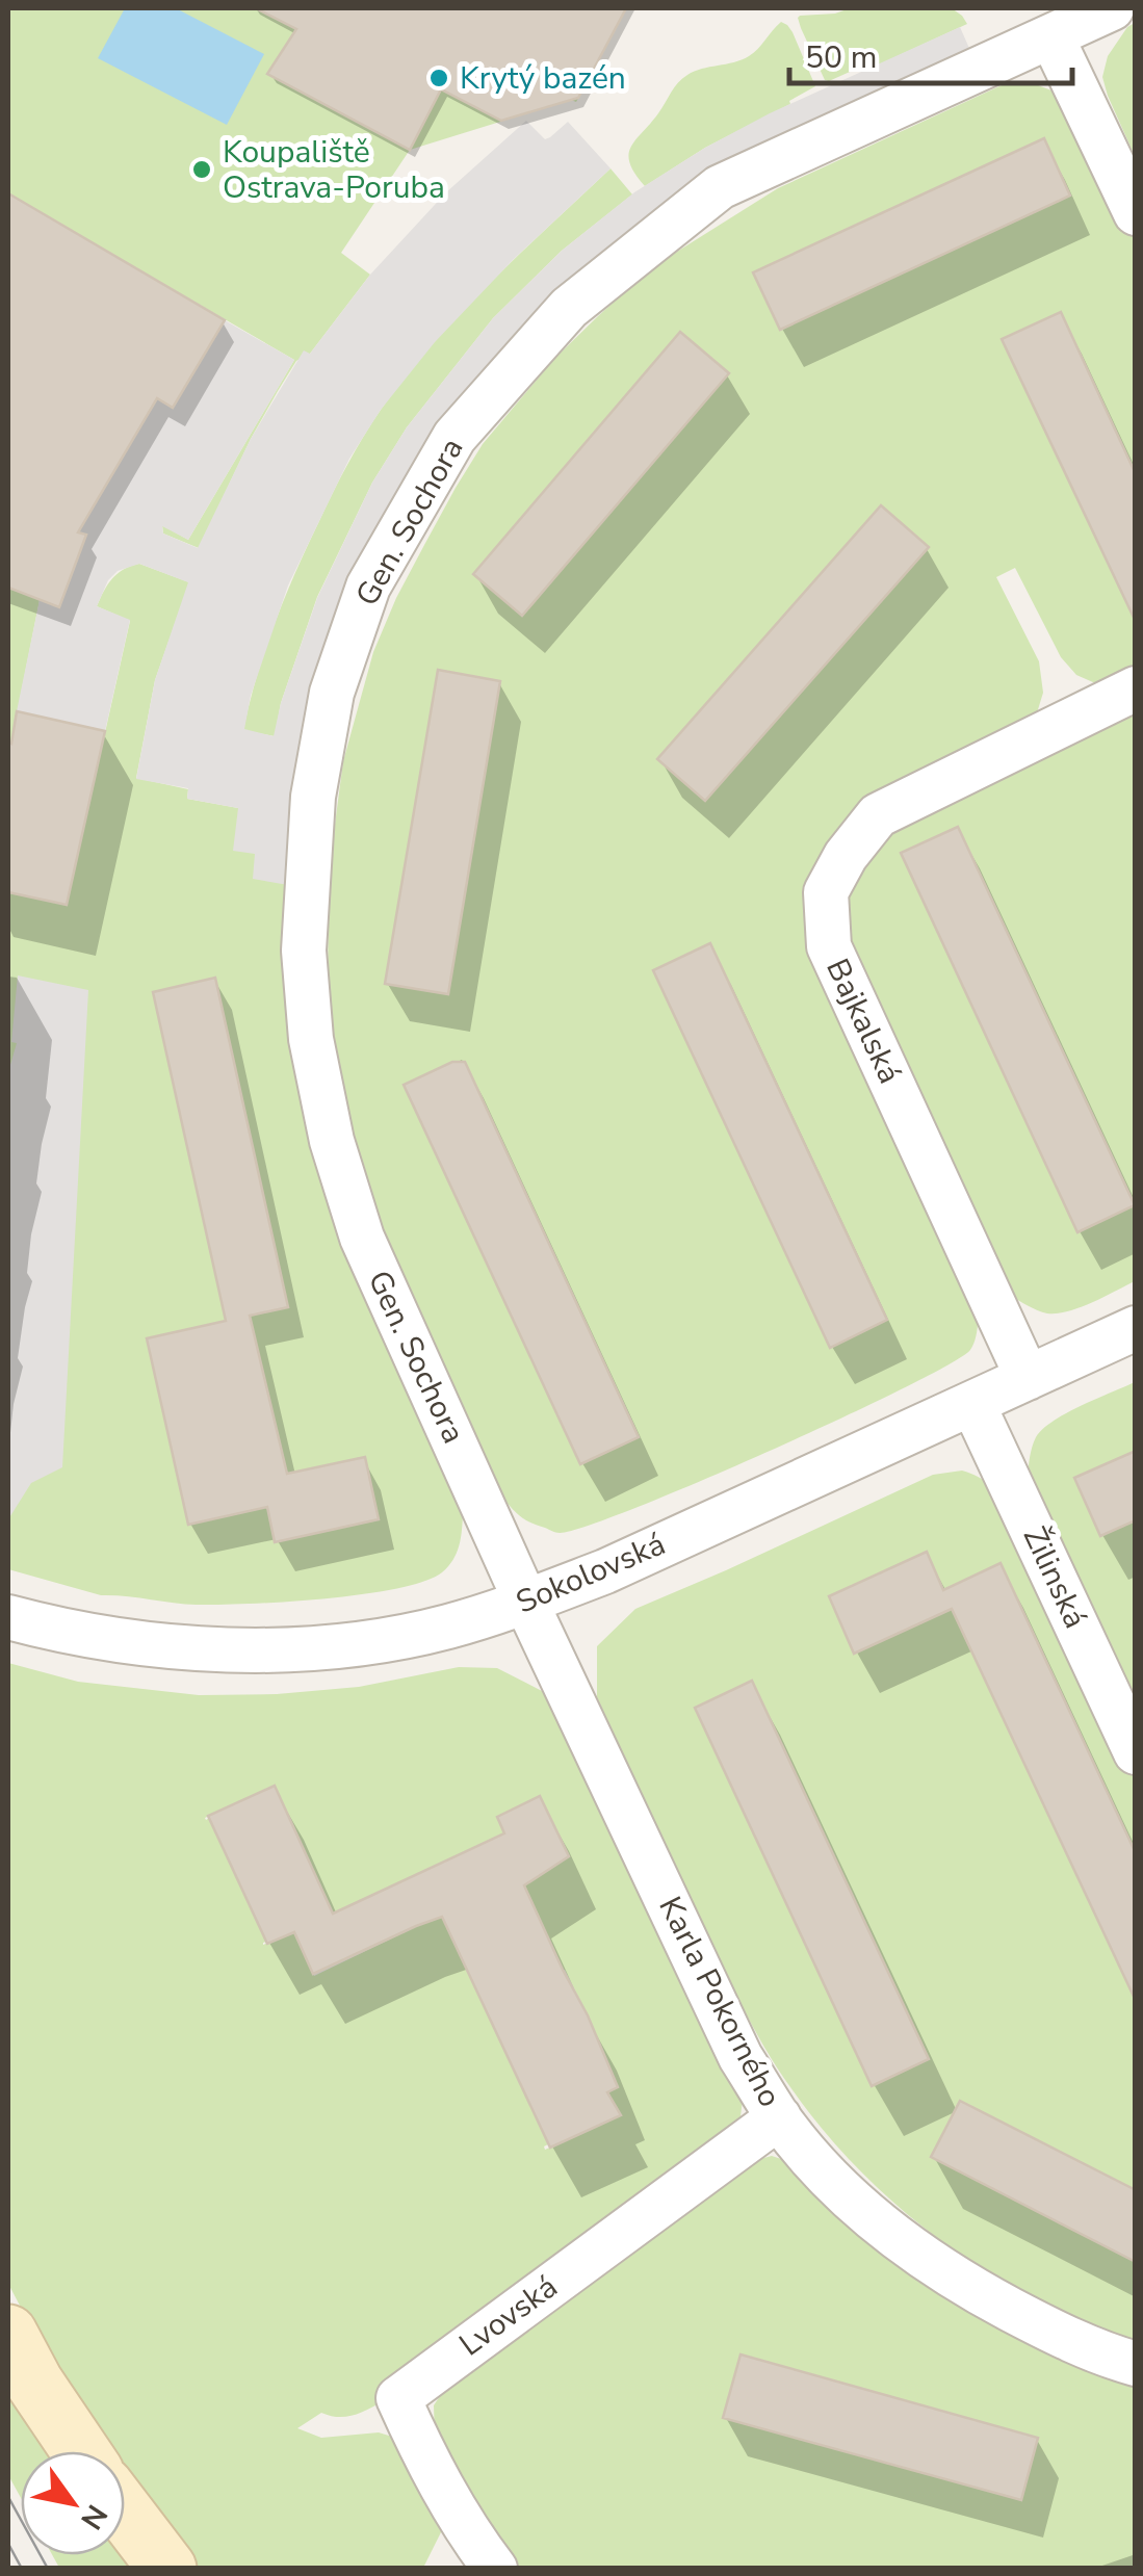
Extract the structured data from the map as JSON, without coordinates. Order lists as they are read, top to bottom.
{
  "streets": {
    "street": [
      "Gen. Sochora",
      "Bajkalská",
      "Sokolovská",
      "Žilinská",
      "Karla Pokorného",
      "Lvovská"
    ]
  },
  "crossings": [
    ["Gen. Sochora", "Sokolovská"],
    ["Gen. Sochora", "Karla Pokorného"],
    ["Bajkalská", "Sokolovská"],
    ["Sokolovská", "Žilinská"],
    ["Sokolovská", "Karla Pokorného"],
    ["Karla Pokorného", "Lvovská"]
  ],
  "places": ["Krytý bazén", "Koupaliště Ostrava-Poruba"],
  "scale_bar": "50 m",
  "north": "bottom right"
}
